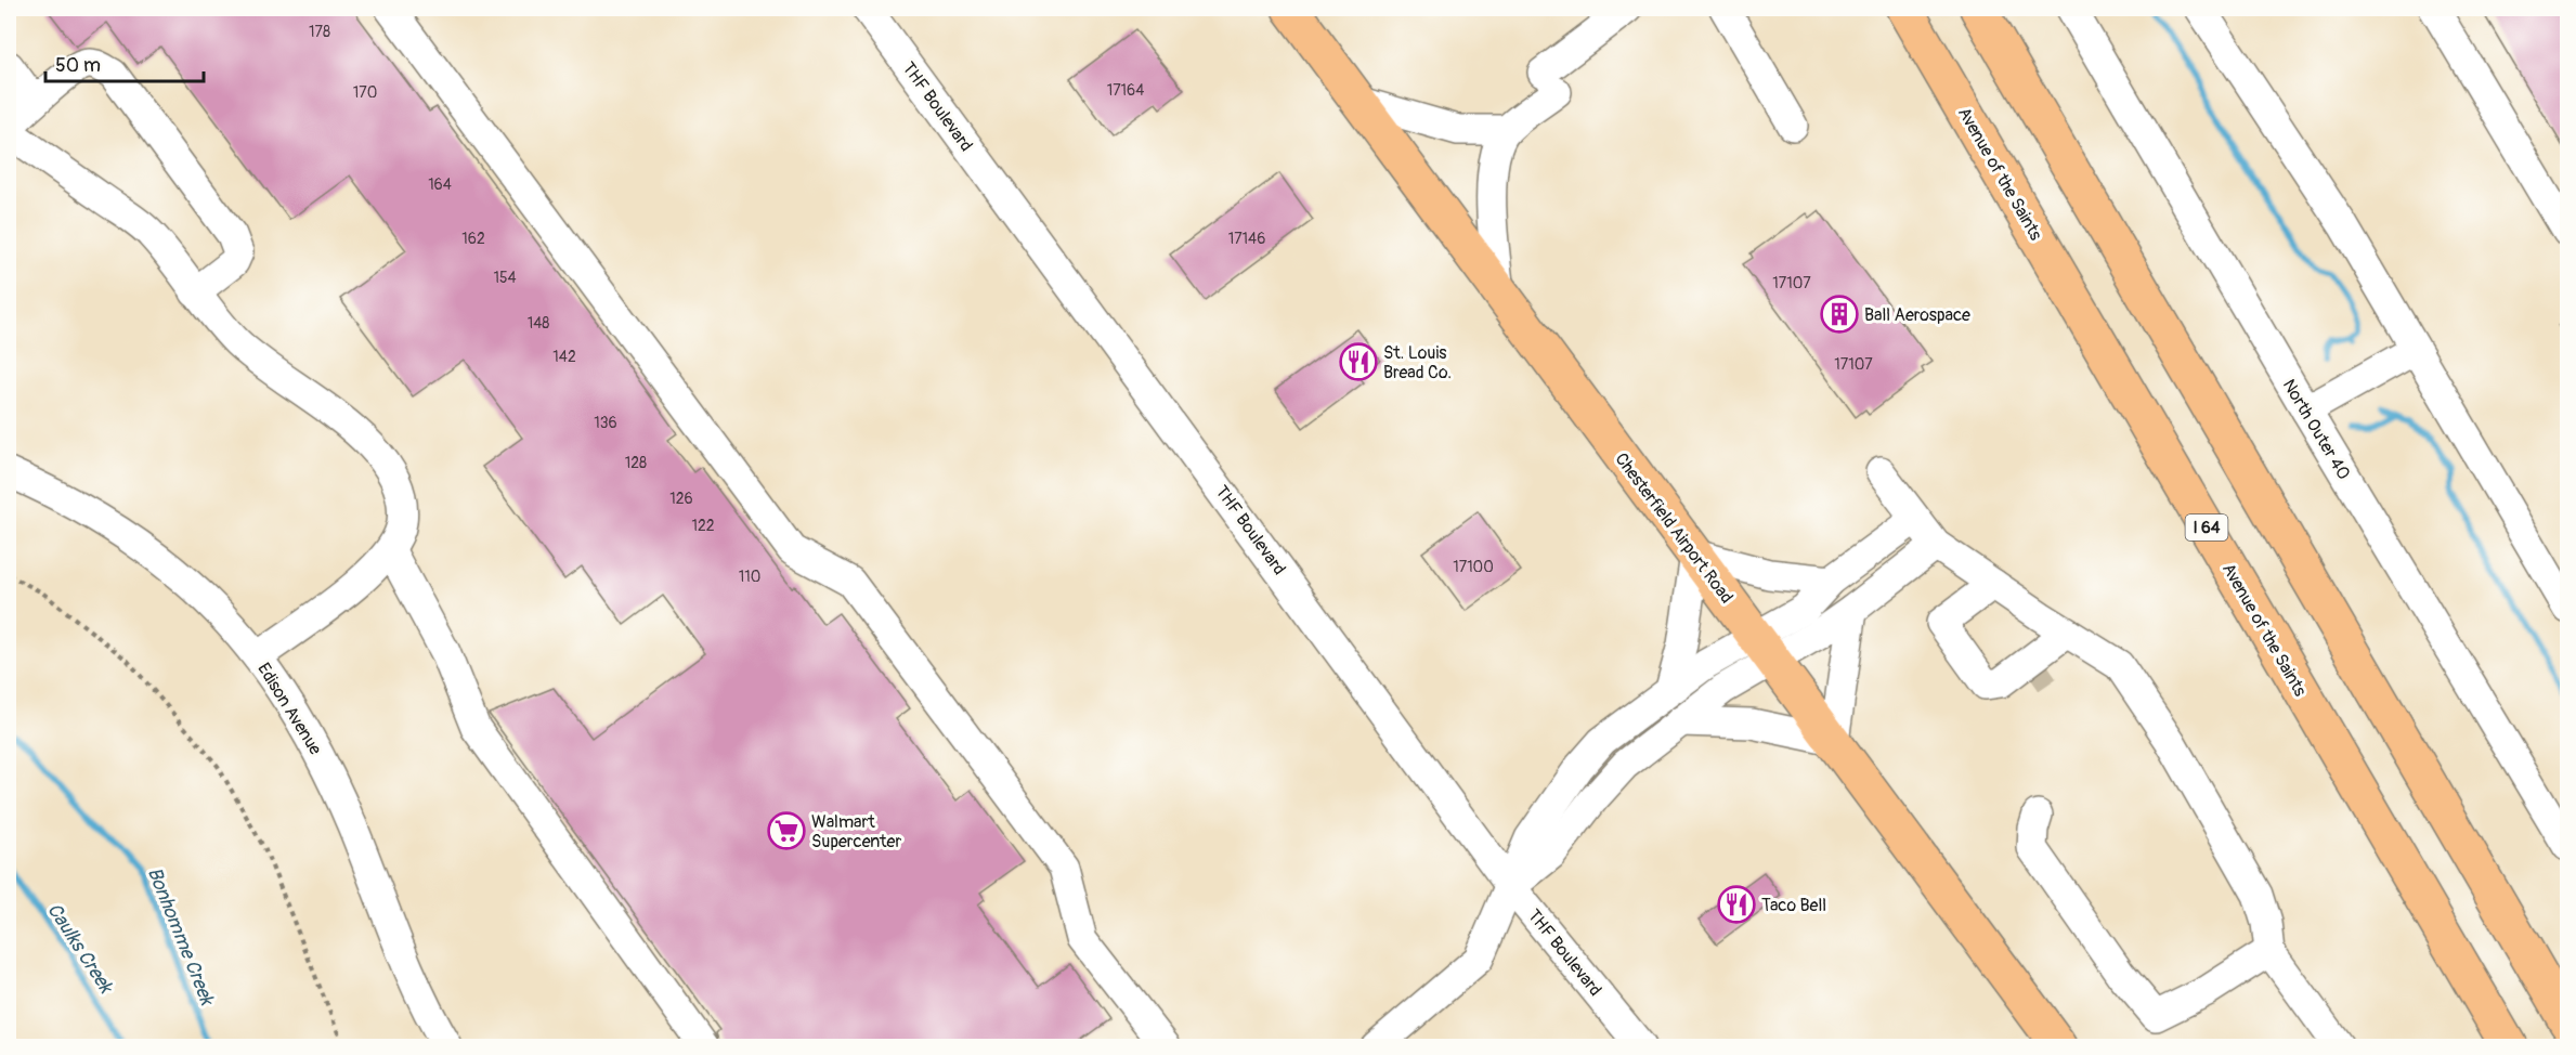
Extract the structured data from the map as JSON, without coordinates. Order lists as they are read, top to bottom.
{
  "streets": {
    "main road": ["Avenue of the Saints", "Chesterfield Airport Road", "I 64"],
    "street": ["THF Boulevard", "North Outer 40", "Edison Avenue"]
  },
  "water": ["Bonhomme Creek", "Caulks Creek"],
  "places": {
    "building": ["Ball Aerospace"],
    "restaurant": ["St. Louis Bread Co.", "Taco Bell"],
    "supermarket": ["Walmart Supercenter"]
  },
  "house_numbers": [
    "178",
    "17164",
    "170",
    "164",
    "162",
    "17146",
    "154",
    "17107",
    "148",
    "142",
    "17107",
    "136",
    "128",
    "126",
    "122",
    "17100",
    "110"
  ],
  "scale_bar": "50 m"
}
